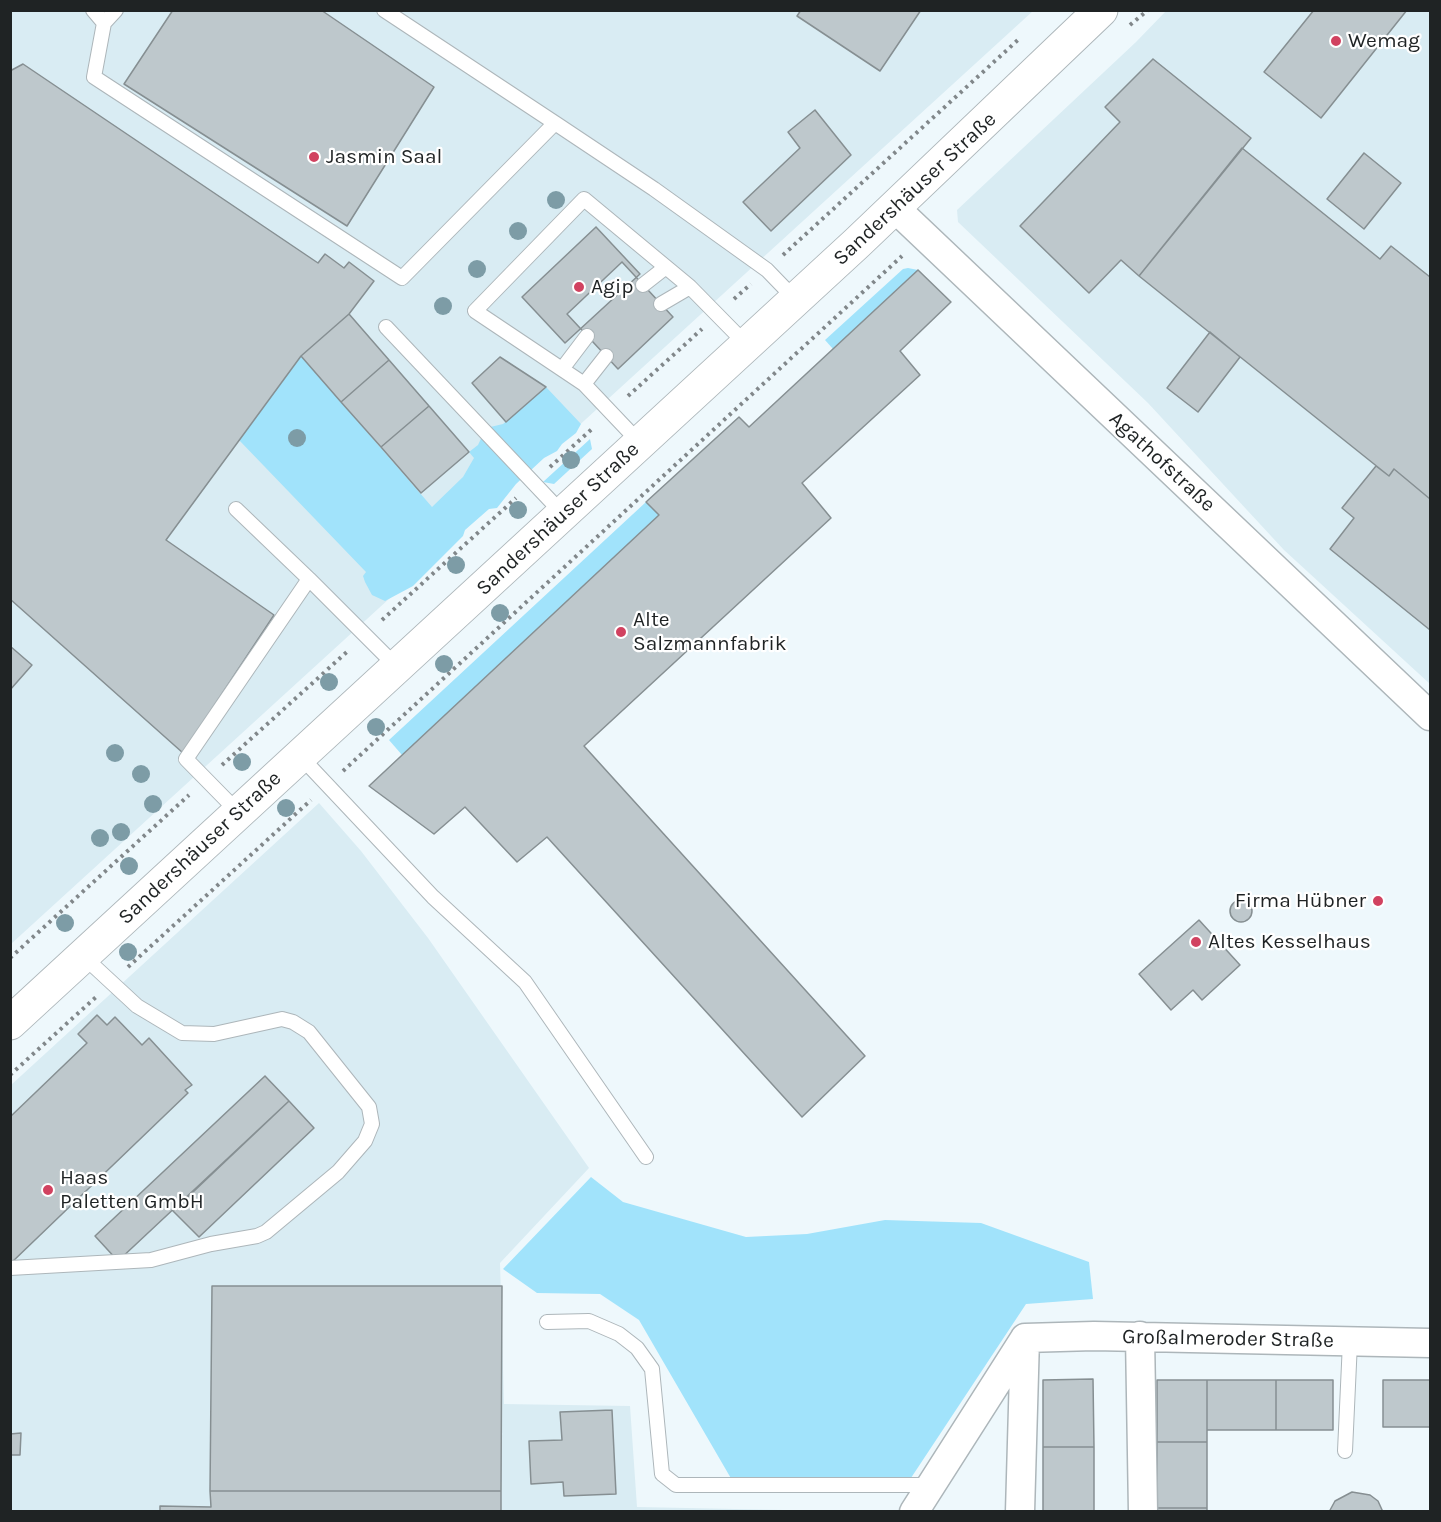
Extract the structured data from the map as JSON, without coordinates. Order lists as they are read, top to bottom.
{
  "streets": {
    "main road": ["Sandershäuser Straße"],
    "street": ["Agathofstraße", "Großalmeroder Straße"]
  },
  "crossings": [
    ["Sandershäuser Straße", "Agathofstraße"]
  ],
  "places": [
    "Wemag",
    "Jasmin Saal",
    "Agip",
    "Alte Salzmannfabrik",
    "Firma Hübner",
    "Altes Kesselhaus",
    "Haas Paletten GmbH"
  ]
}
